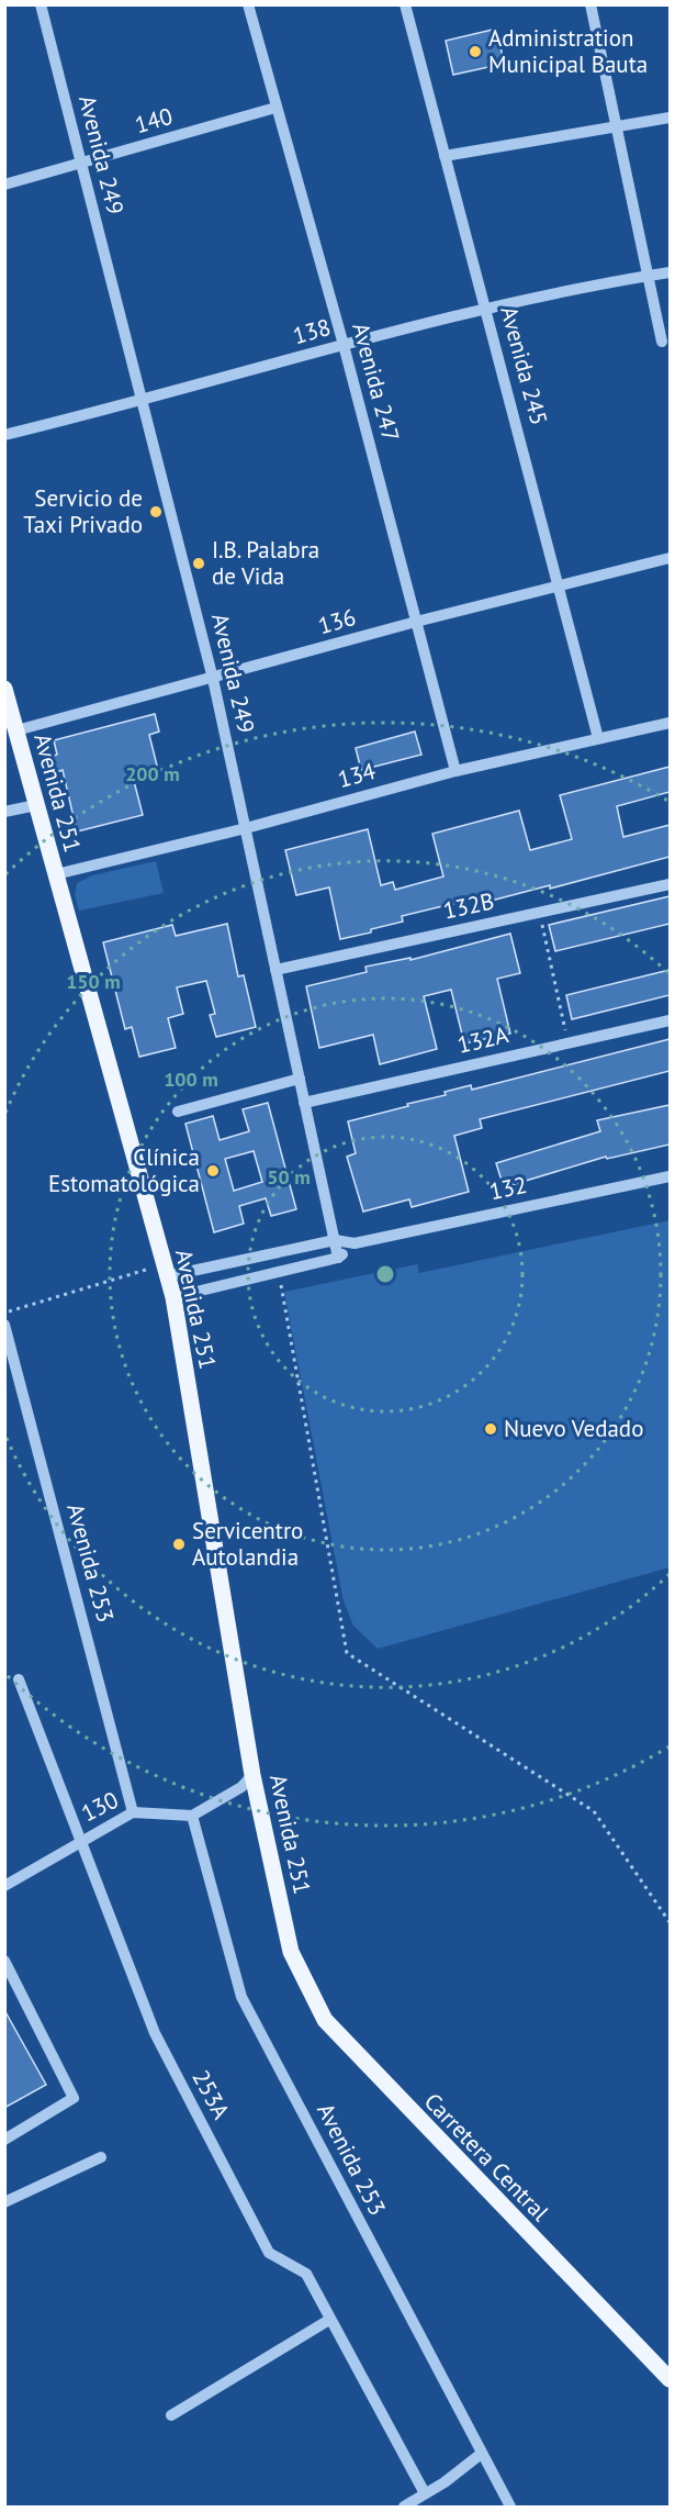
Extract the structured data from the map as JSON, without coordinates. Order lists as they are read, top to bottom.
{
  "streets": {
    "main road": ["Avenida 251", "Carretera Central"],
    "street": [
      "140",
      "Avenida 249",
      "138",
      "Avenida 245",
      "Avenida 247",
      "136",
      "134",
      "132B",
      "132A",
      "132",
      "Avenida 253",
      "130",
      "253A"
    ]
  },
  "crossings": [
    ["140", "Avenida 249"],
    ["140", "Avenida 247"],
    ["Avenida 249", "138"],
    ["Avenida 249", "136"],
    ["Avenida 249", "134"],
    ["Avenida 249", "132B"],
    ["Avenida 249", "132A"],
    ["Avenida 249", "132"],
    ["138", "Avenida 245"],
    ["138", "Avenida 247"],
    ["Avenida 245", "136"],
    ["Avenida 245", "134"],
    ["Avenida 247", "136"],
    ["Avenida 247", "134"],
    ["136", "Avenida 251"],
    ["134", "Avenida 251"],
    ["Avenida 251", "132"],
    ["Avenida 251", "Carretera Central"],
    ["Avenida 253", "130"],
    ["130", "253A"]
  ],
  "places": [
    "Administration Municipal Bauta",
    "Servicio de Taxi Privado",
    "I.B. Palabra de Vida",
    "Clínica Estomatológica",
    "Nuevo Vedado",
    "Servicentro Autolandia"
  ],
  "rings": [
    "200 m",
    "150 m",
    "100 m",
    "50 m"
  ]
}
